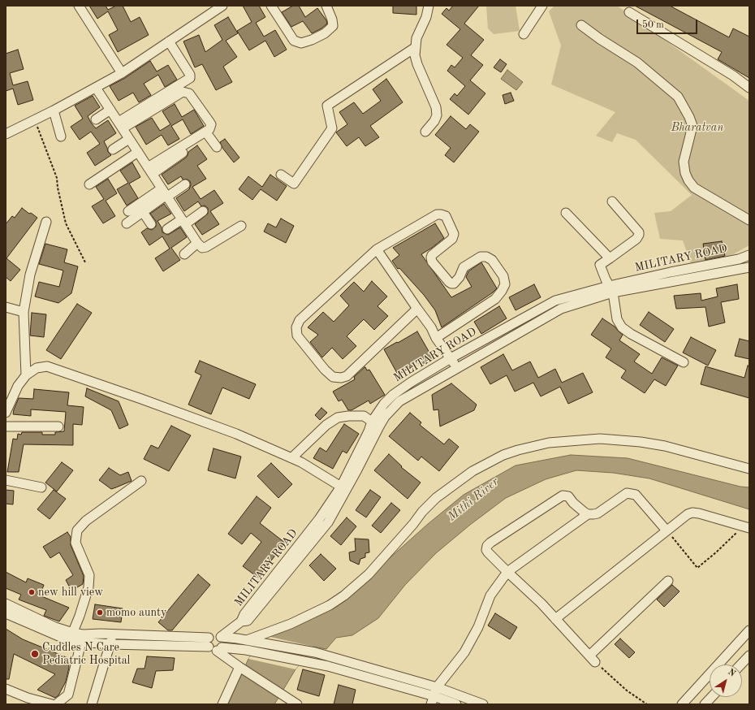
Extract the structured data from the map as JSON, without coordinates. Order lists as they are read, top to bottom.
{
  "streets": {
    "street": ["MILITARY ROAD"]
  },
  "water": ["Mithi River"],
  "parks": ["Bharatvan"],
  "places": ["new hill view", "momo aunty", "Cuddles N Care Pediatric Hospital"],
  "scale_bar": "50 m",
  "north": "top right"
}
